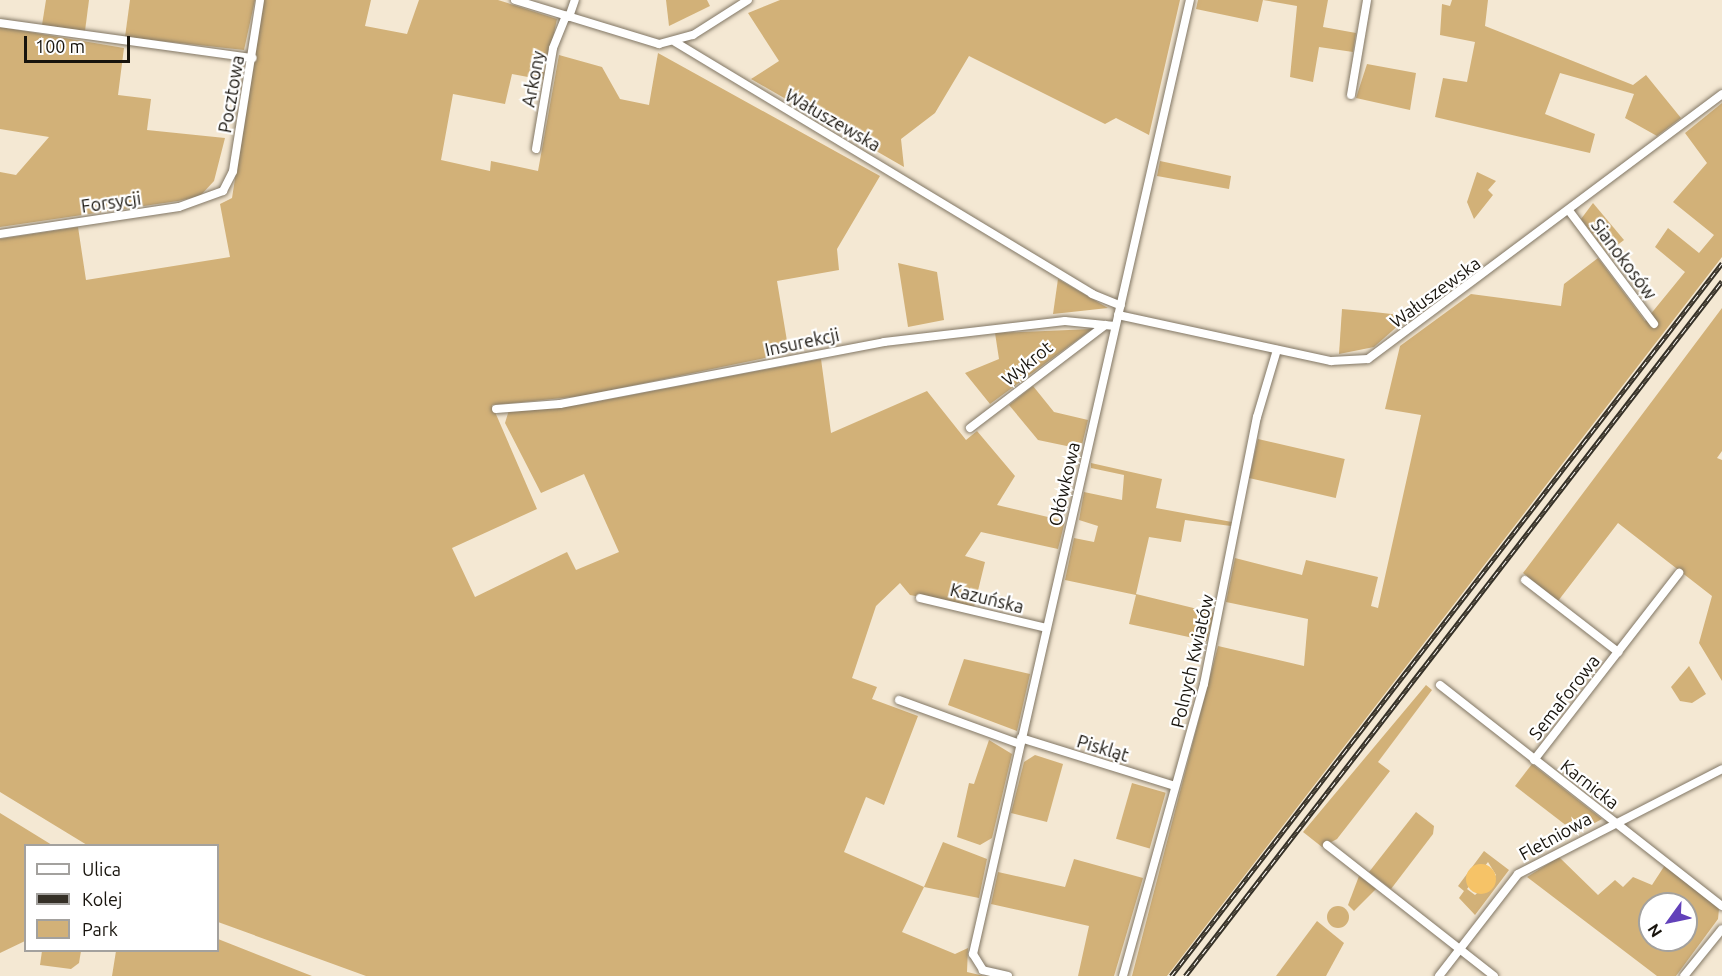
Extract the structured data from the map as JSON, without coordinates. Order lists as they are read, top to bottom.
{
  "streets": {
    "street": [
      "Arkony",
      "Pocztowa",
      "Wałuszewska",
      "Forsycji",
      "Sianokosów",
      "Insurekcji",
      "Wykrot",
      "Ołówkowa",
      "Kazuńska",
      "Polnych Kwiatów",
      "Semaforowa",
      "Piskląt",
      "Karnicka",
      "Fletniowa"
    ]
  },
  "crossings": [
    ["Arkony", "Wałuszewska"],
    ["Pocztowa", "Forsycji"],
    ["Wałuszewska", "Sianokosów"],
    ["Wałuszewska", "Ołówkowa"],
    ["Wałuszewska", "Polnych Kwiatów"],
    ["Insurekcji", "Wykrot"],
    ["Insurekcji", "Ołówkowa"],
    ["Ołówkowa", "Kazuńska"],
    ["Ołówkowa", "Piskląt"],
    ["Polnych Kwiatów", "Piskląt"],
    ["Semaforowa", "Karnicka"],
    ["Karnicka", "Fletniowa"]
  ],
  "legend": ["Ulica", "Kolej", "Park"],
  "scale_bar": "100 m",
  "north": "bottom left"
}
